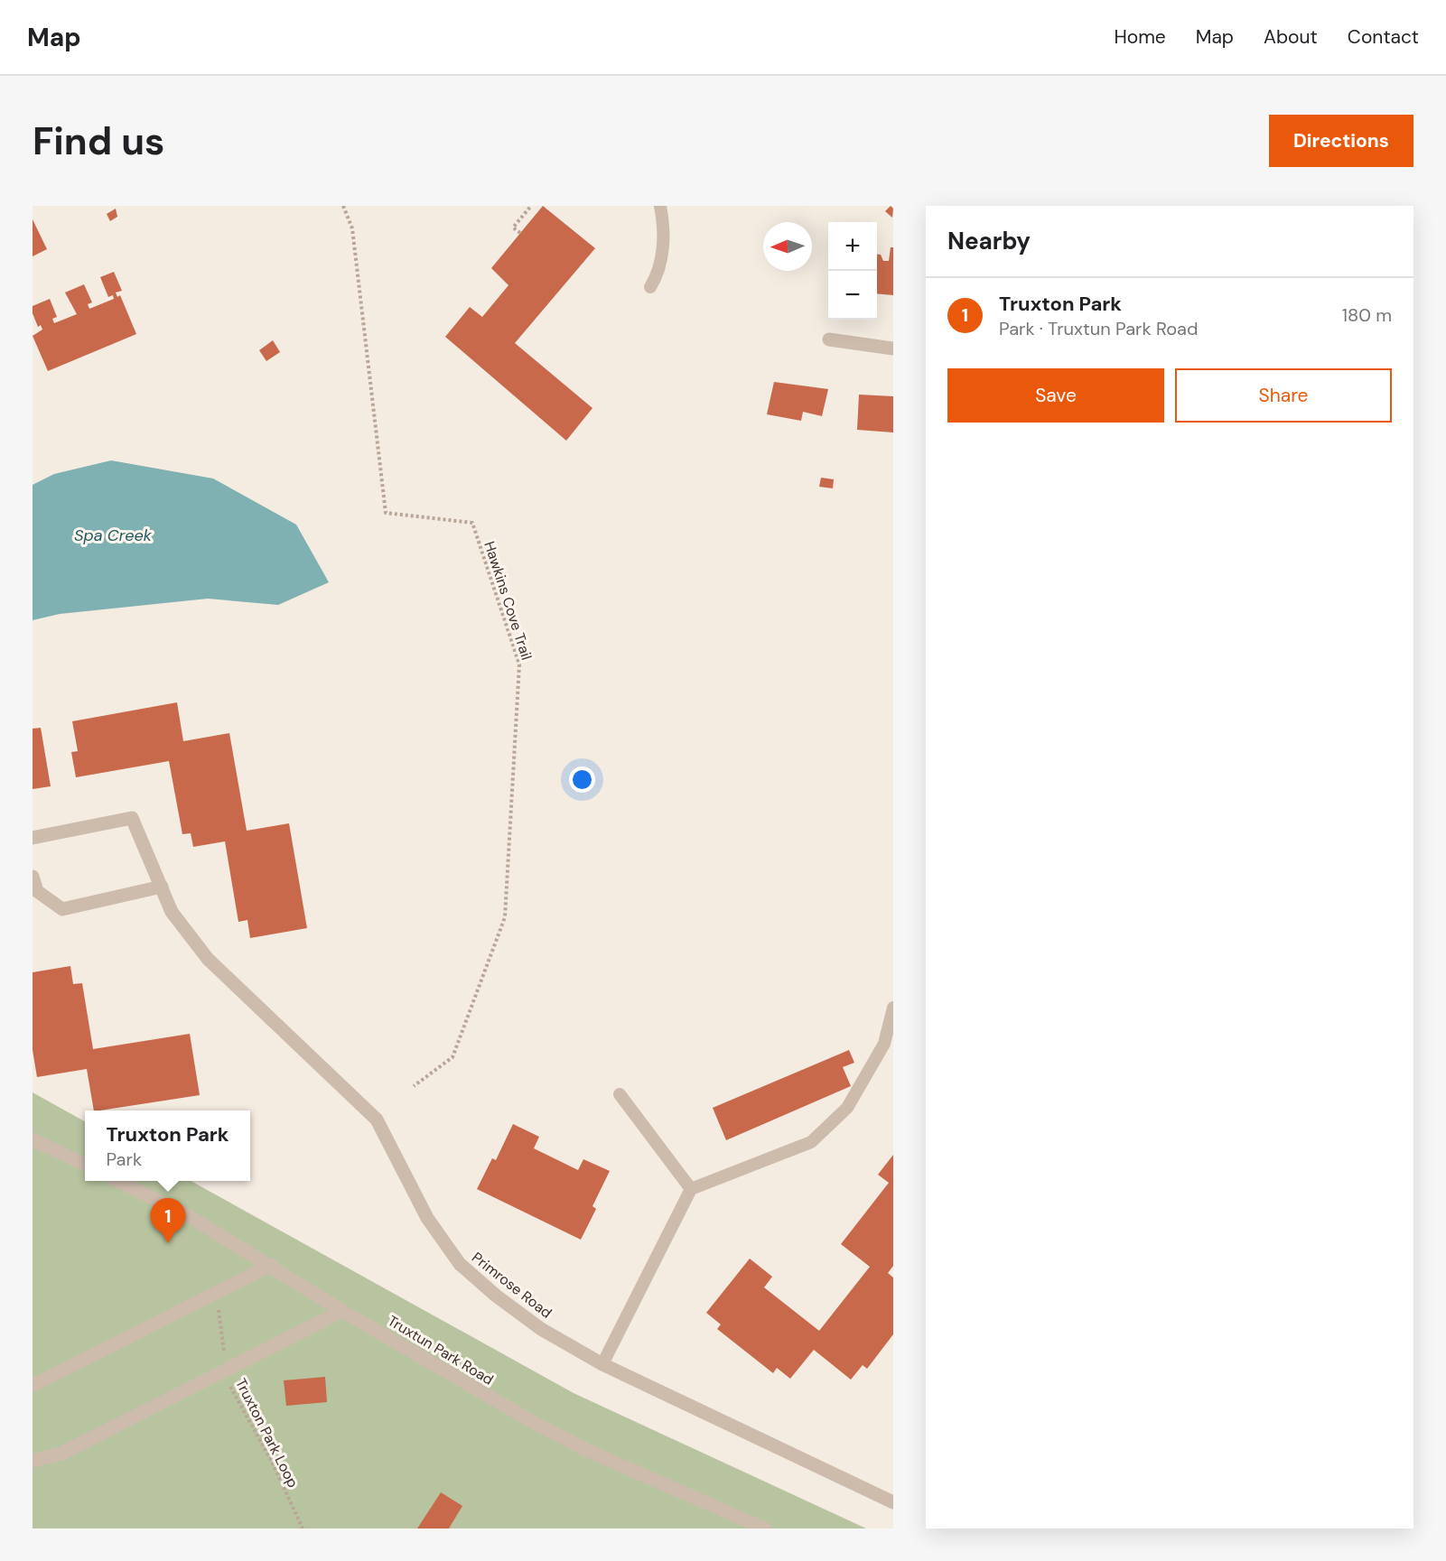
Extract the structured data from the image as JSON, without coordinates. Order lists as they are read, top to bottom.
{
  "streets": {
    "street": ["Primrose Road", "Truxtun Park Road"],
    "path": ["Hawkins Cove Trail", "Truxton Park Loop"]
  },
  "water": ["Spa Creek"],
  "north": "left",
  "page": {
    "header": "Map",
    "nav": [
      "Home",
      "Map",
      "About",
      "Contact"
    ],
    "buttons": [
      "Directions",
      ["Save", "Share"]
    ],
    "title": "Find us",
    "heading": "Nearby",
    "map_buttons": ["+", "−"],
    "list": [
      {
        "mark": "1",
        "name": "Truxton Park",
        "note": "Park · Truxtun Park Road",
        "value": "180 m"
      }
    ],
    "popup": ["Truxton Park", "Park"],
    "pins": "1"
  }
}
